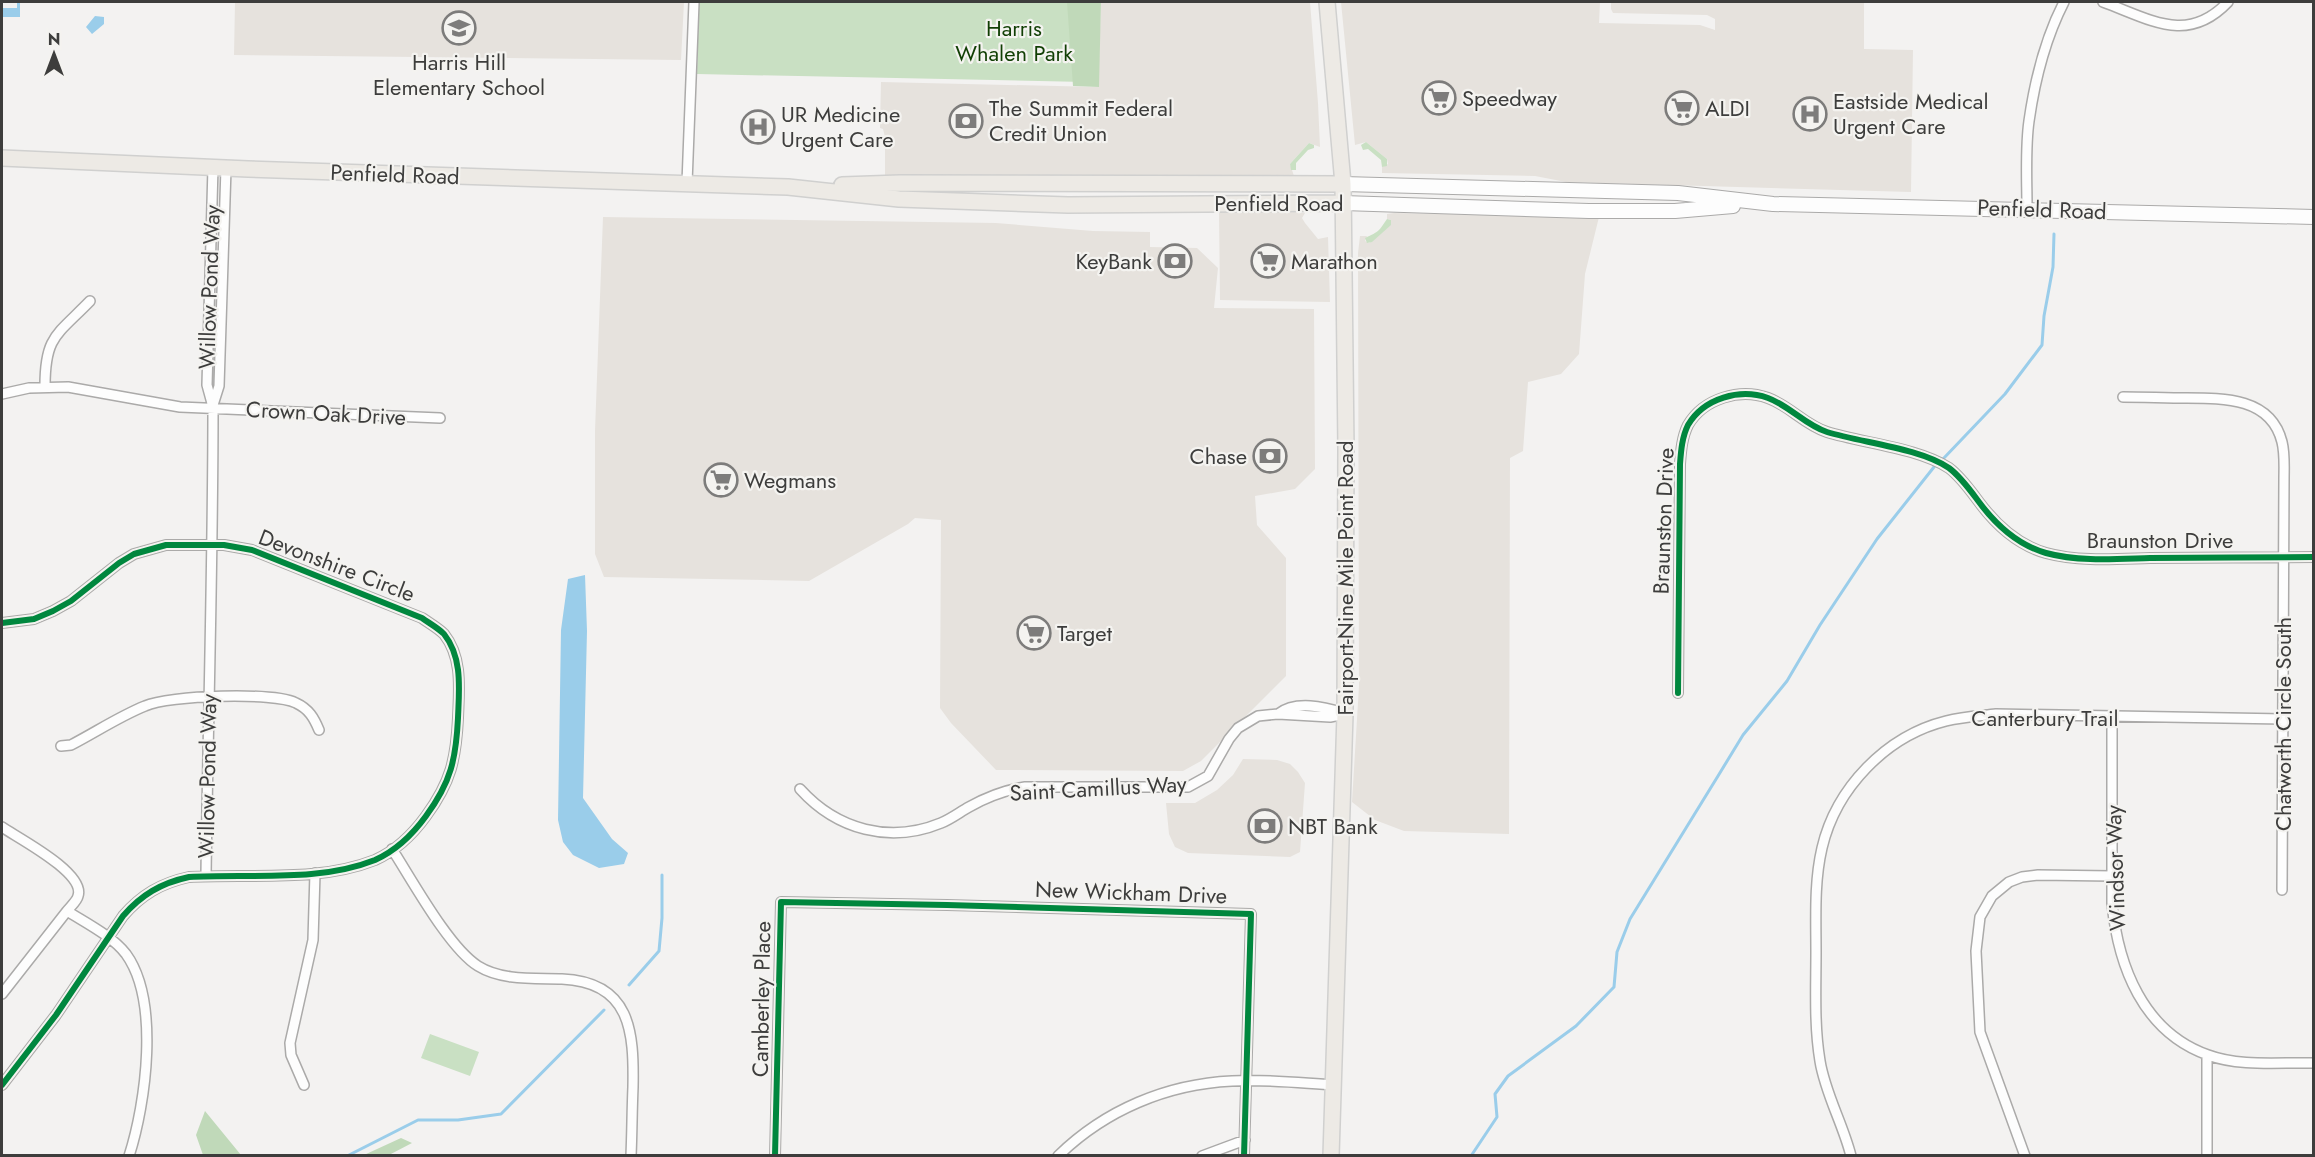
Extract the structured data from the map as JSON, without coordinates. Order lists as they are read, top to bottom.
{
  "streets": {
    "main road": ["Penfield Road", "Fairport-Nine Mile Point Road"],
    "street": [
      "Willow Pond Way",
      "Crown Oak Drive",
      "Braunston Drive",
      "Devonshire Circle",
      "Canterbury Trail",
      "Chatworth Circle South",
      "Saint Camillus Way",
      "Windsor Way",
      "New Wickham Drive",
      "Camberley Place"
    ]
  },
  "crossings": [
    ["Penfield Road", "Willow Pond Way"],
    ["Penfield Road", "Fairport-Nine Mile Point Road"],
    ["Willow Pond Way", "Crown Oak Drive"],
    ["Willow Pond Way", "Devonshire Circle"],
    ["Braunston Drive", "Chatworth Circle South"],
    ["Fairport-Nine Mile Point Road", "Saint Camillus Way"],
    ["Canterbury Trail", "Chatworth Circle South"],
    ["Canterbury Trail", "Windsor Way"],
    ["New Wickham Drive", "Camberley Place"]
  ],
  "parks": ["Harris Whalen Park"],
  "places": {
    "school or university": ["Harris Hill Elementary School"],
    "supermarket": [
      "Speedway",
      "ALDI",
      "Marathon",
      "Wegmans",
      "Target"
    ],
    "hospital": ["Eastside Medical Urgent Care", "UR Medicine Urgent Care"],
    "bank": [
      "The Summit Federal Credit Union",
      "KeyBank",
      "Chase",
      "NBT Bank"
    ]
  },
  "north": "top"
}
